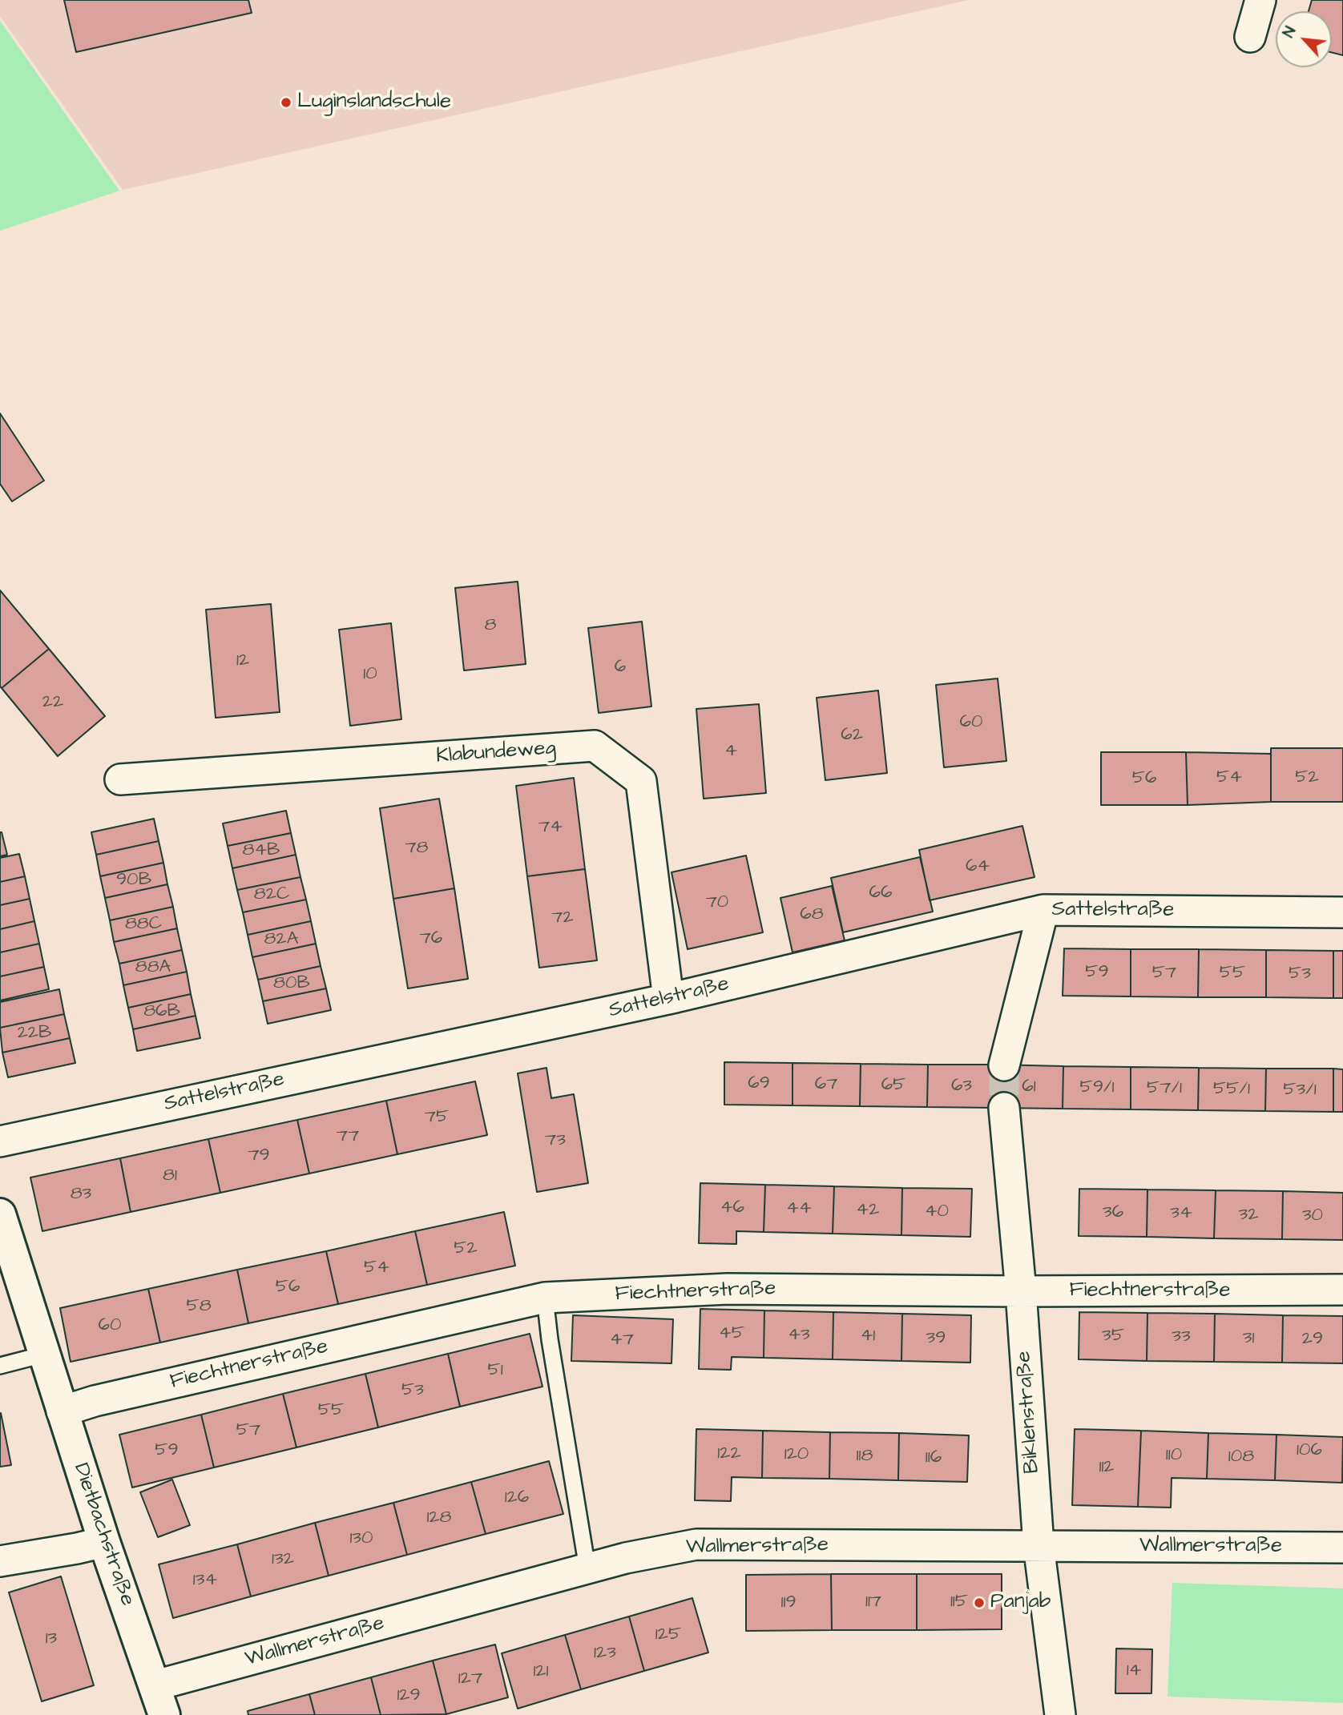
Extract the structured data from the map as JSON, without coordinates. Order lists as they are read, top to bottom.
{
  "streets": {
    "main road": ["Dietbachstraße"],
    "street": [
      "Klabundeweg",
      "Sattelstraße",
      "Fiechtnerstraße",
      "Biklenstraße",
      "Wallmerstraße"
    ]
  },
  "crossings": [
    ["Klabundeweg", "Sattelstraße"],
    ["Fiechtnerstraße", "Biklenstraße"],
    ["Fiechtnerstraße", "Dietbachstraße"],
    ["Biklenstraße", "Wallmerstraße"],
    ["Dietbachstraße", "Wallmerstraße"]
  ],
  "places": ["Luginslandschule", "Panjab"],
  "house_numbers": [
    "8",
    "12",
    "6",
    "10",
    "22",
    "60",
    "62",
    "4",
    "54",
    "52",
    "56",
    "74",
    "78",
    "84B",
    "64",
    "90B",
    "66",
    "82C",
    "70",
    "68",
    "72",
    "88C",
    "76",
    "82A",
    "88A",
    "59",
    "57",
    "55",
    "53",
    "80B",
    "86B",
    "22B",
    "69",
    "67",
    "65",
    "63",
    "61",
    "59/1",
    "57/1",
    "55/1",
    "53/1",
    "75",
    "77",
    "73",
    "79",
    "81",
    "83",
    "46",
    "44",
    "42",
    "40",
    "36",
    "34",
    "32",
    "30",
    "52",
    "54",
    "56",
    "58",
    "60",
    "45",
    "43",
    "41",
    "35",
    "33",
    "39",
    "31",
    "29",
    "47",
    "51",
    "53",
    "55",
    "57",
    "59",
    "106",
    "122",
    "120",
    "110",
    "118",
    "108",
    "116",
    "112",
    "126",
    "128",
    "130",
    "132",
    "134",
    "117",
    "115",
    "119",
    "125",
    "13",
    "123",
    "14",
    "121",
    "127",
    "129"
  ],
  "north": "top left"
}
